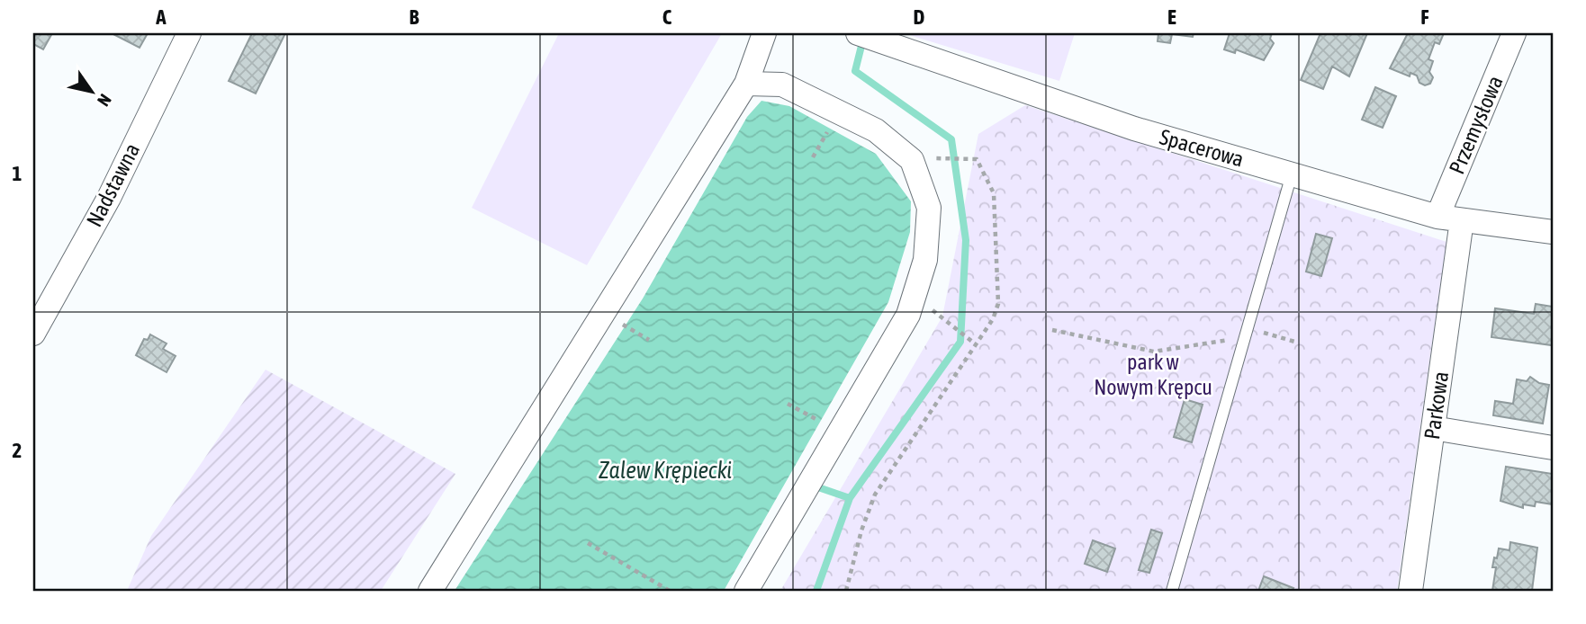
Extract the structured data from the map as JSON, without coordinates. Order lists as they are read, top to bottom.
{
  "streets": {
    "street": [
      "Przemysłowa",
      "Spacerowa",
      "Nadstawna",
      "Parkowa"
    ]
  },
  "crossings": [
    ["Przemysłowa", "Spacerowa"],
    ["Spacerowa", "Parkowa"]
  ],
  "water": ["Zalew Krępiecki"],
  "parks": ["park w Nowym Krępcu"],
  "north": "bottom right",
  "grid": {
    "columns": [
      "A",
      "B",
      "C",
      "D",
      "E",
      "F"
    ],
    "rows": ["1", "2"]
  }
}
